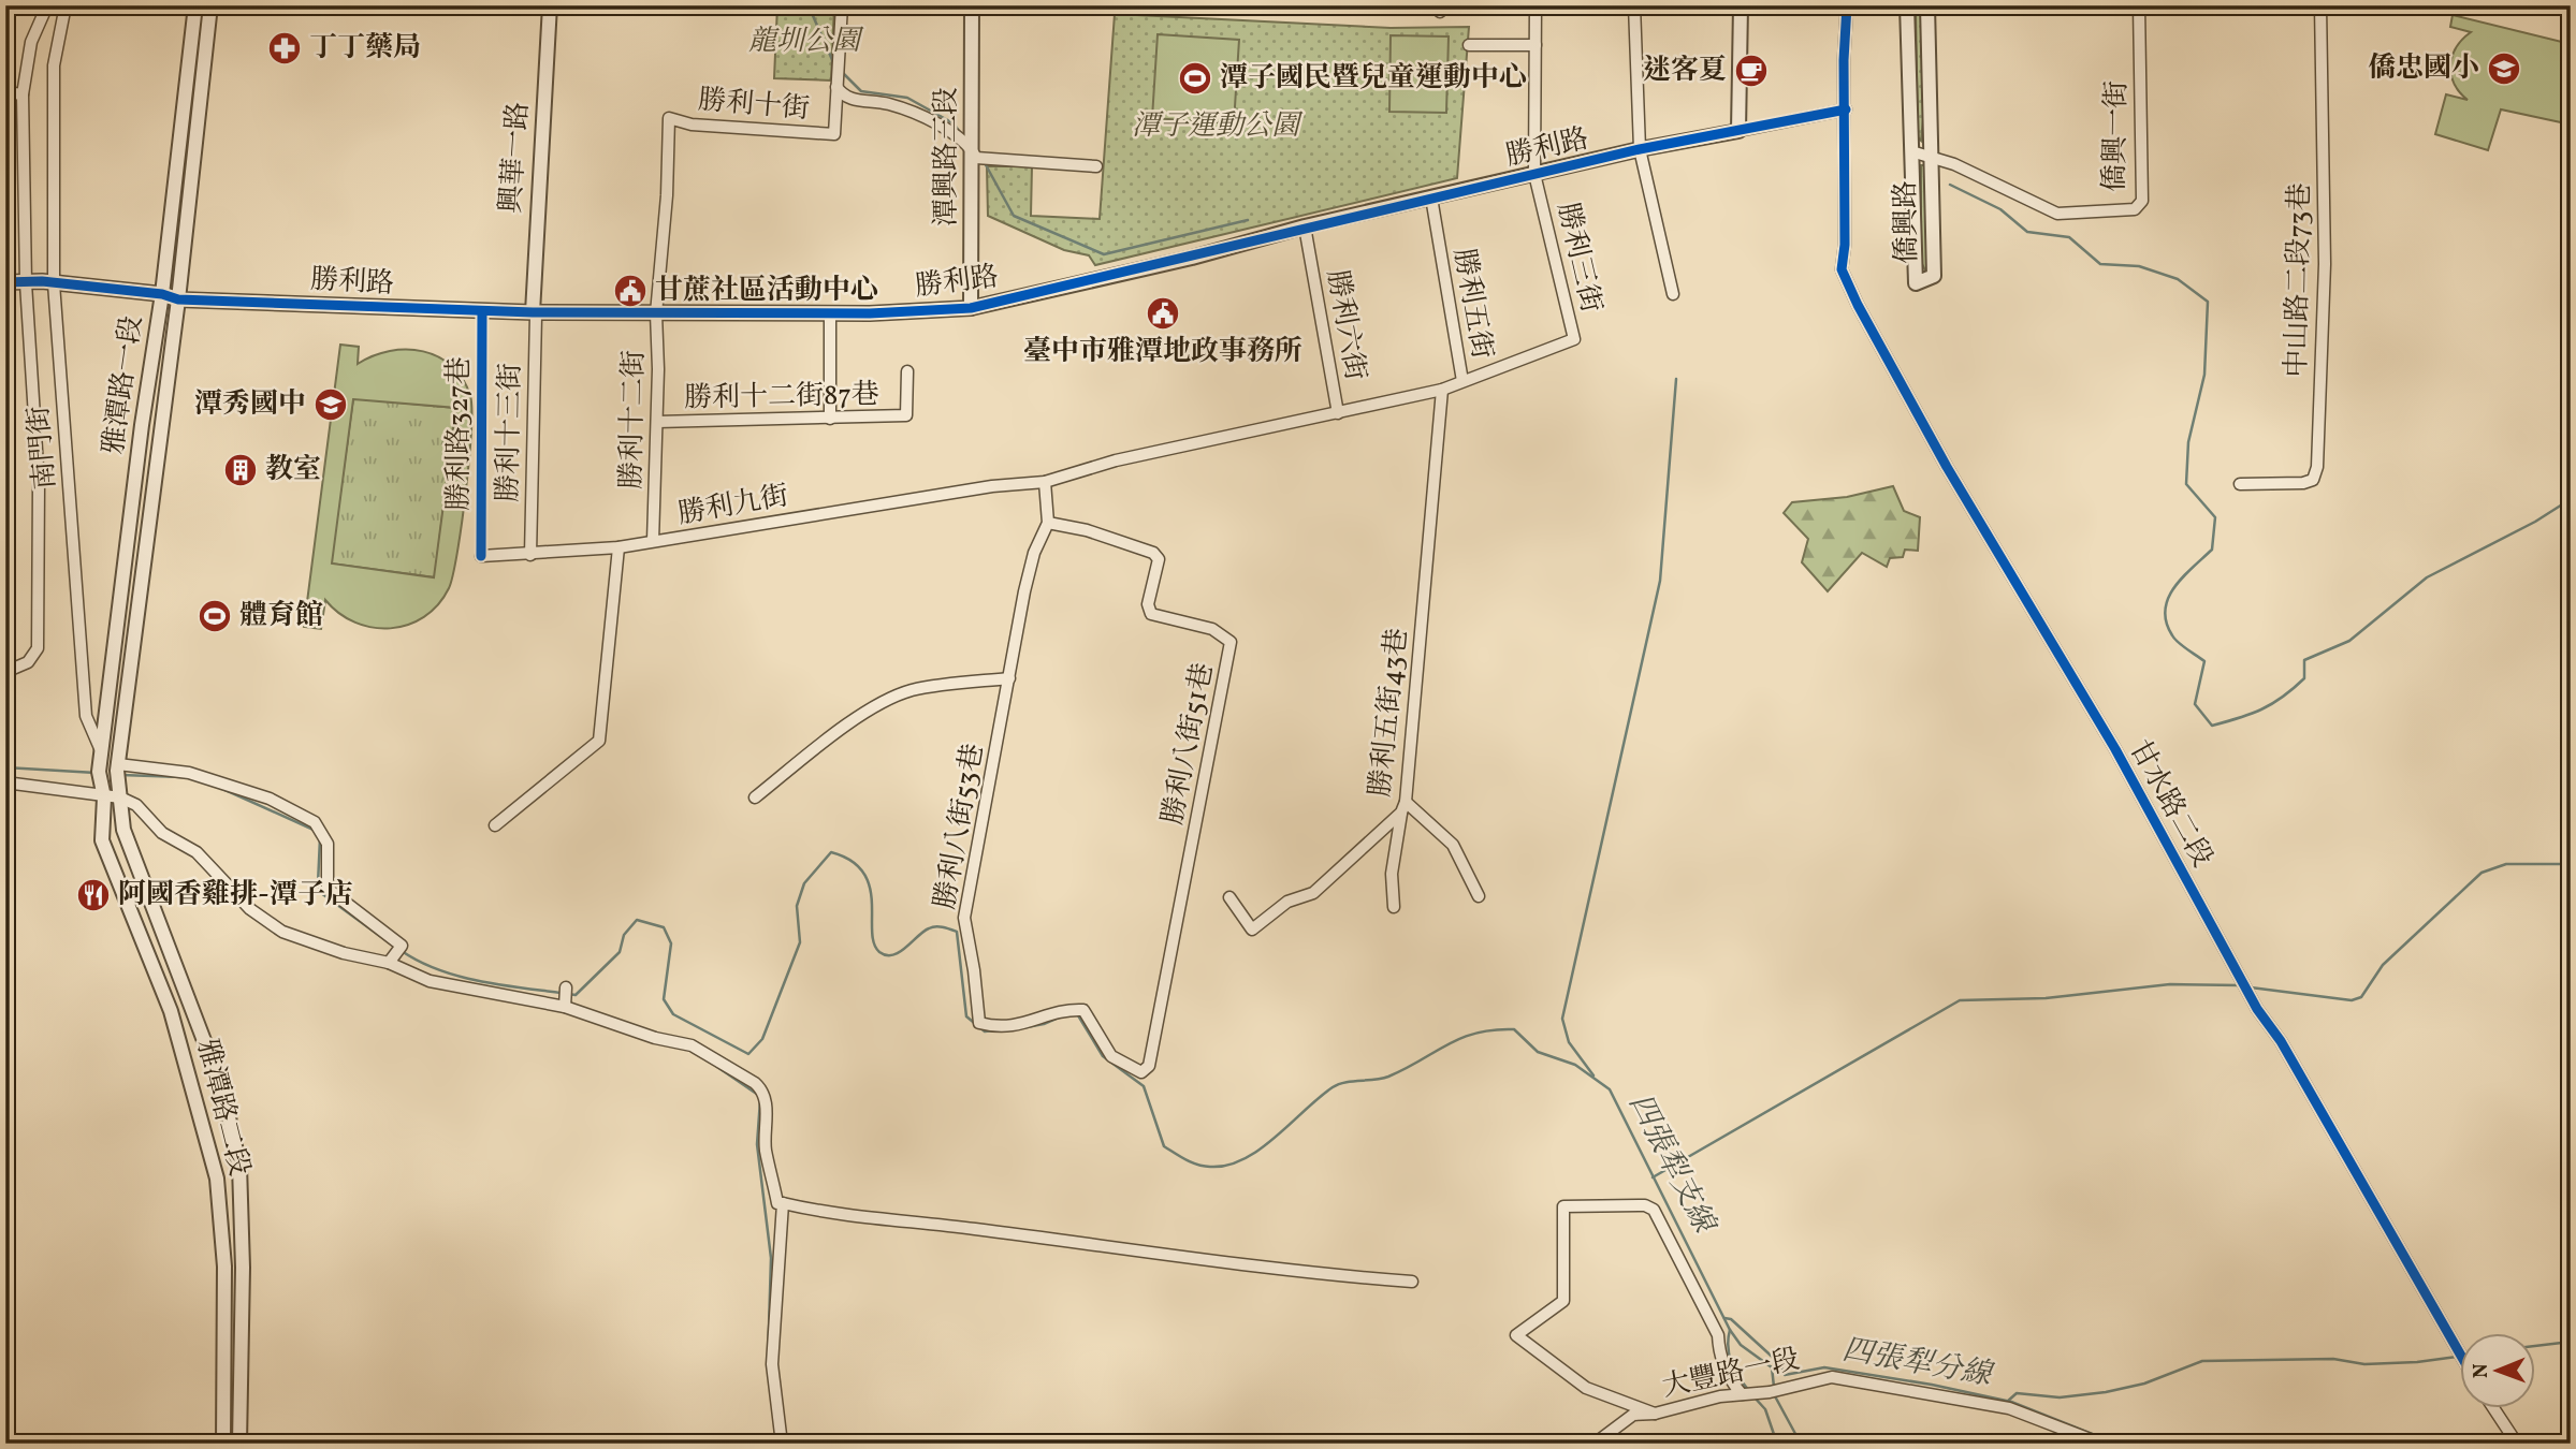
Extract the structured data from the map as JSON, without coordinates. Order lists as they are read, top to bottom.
{
  "streets": {
    "street": [
      "勝利十街",
      "僑興一街",
      "勝利路",
      "潭興路三段",
      "興華一路",
      "僑興路",
      "勝利三街",
      "中山路二段73巷",
      "勝利五街",
      "勝利六街",
      "雅潭路一段",
      "勝利十二街87巷",
      "勝利十二街",
      "勝利十三街",
      "南門街",
      "勝利九街",
      "勝利五街43巷",
      "勝利八街51巷",
      "甘水路二段",
      "勝利八街53巷",
      "雅潭路二段",
      "大豐路一段"
    ],
    "cycle path": ["勝利路327巷"]
  },
  "crossings": [
    ["勝利十街", "勝利十二街"],
    ["僑興一街", "僑興路"],
    ["勝利路", "潭興路三段"],
    ["勝利路", "興華一路"],
    ["勝利路", "勝利三街"],
    ["勝利路", "勝利五街"],
    ["勝利路", "勝利六街"],
    ["勝利路", "雅潭路一段"],
    ["勝利路", "勝利十二街"],
    ["勝利路", "勝利十三街"],
    ["勝利路", "南門街"],
    ["勝利路", "甘水路二段"],
    ["興華一路", "勝利十三街"],
    ["勝利三街", "勝利五街"],
    ["勝利五街", "勝利六街"],
    ["勝利五街", "勝利五街43巷"],
    ["勝利六街", "勝利九街"],
    ["雅潭路一段", "南門街"],
    ["雅潭路一段", "雅潭路二段"],
    ["勝利十二街87巷", "勝利十二街"],
    ["勝利十二街", "勝利九街"],
    ["勝利十三街", "勝利九街"],
    ["勝利八街51巷", "勝利八街53巷"]
  ],
  "water": ["四張犁支線", "四張犁分線"],
  "parks": ["龍圳公園", "潭子運動公園"],
  "places": {
    "pharmacy": ["丁丁藥局"],
    "school or university": ["僑忠國小", "潭秀國中"],
    "cafe": ["迷客夏"],
    "sports": ["潭子國民暨兒童運動中心", "體育館"],
    "public building": ["甘蔗社區活動中心", "臺中市雅潭地政事務所"],
    "building": ["教室"],
    "restaurant": ["阿國香雞排-潭子店"]
  },
  "north": "left"
}
